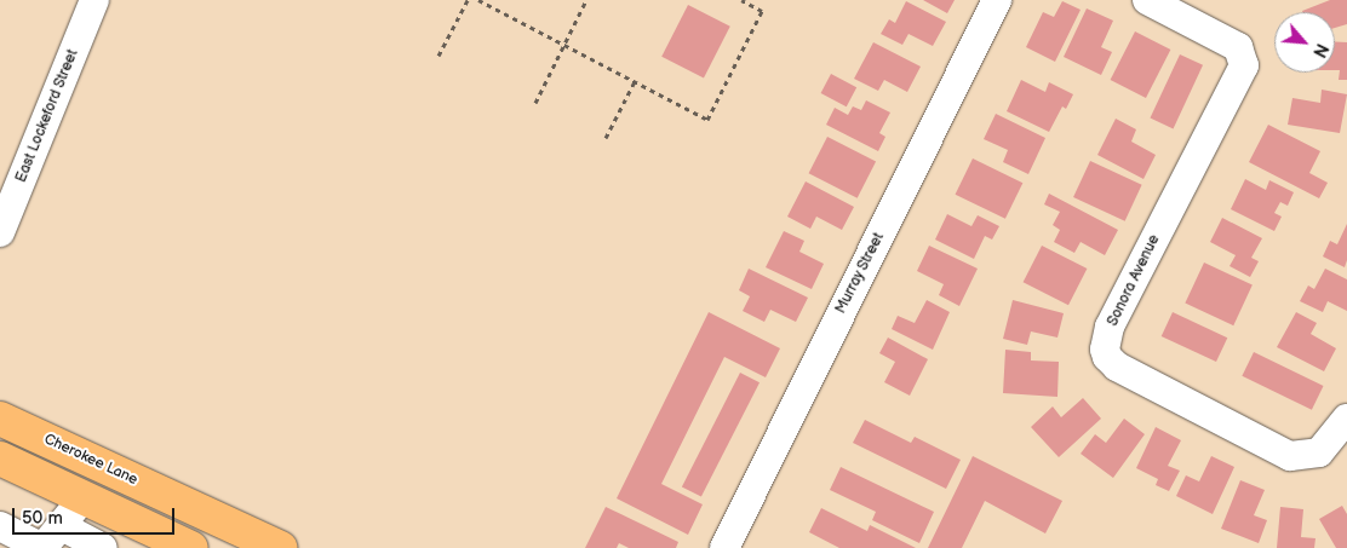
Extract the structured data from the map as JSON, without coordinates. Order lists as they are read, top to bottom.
{
  "streets": {
    "main road": ["Cherokee Lane"],
    "street": ["East Lockeford Street", "Murray Street", "Sonora Avenue"]
  },
  "scale_bar": "50 m",
  "north": "bottom right"
}
